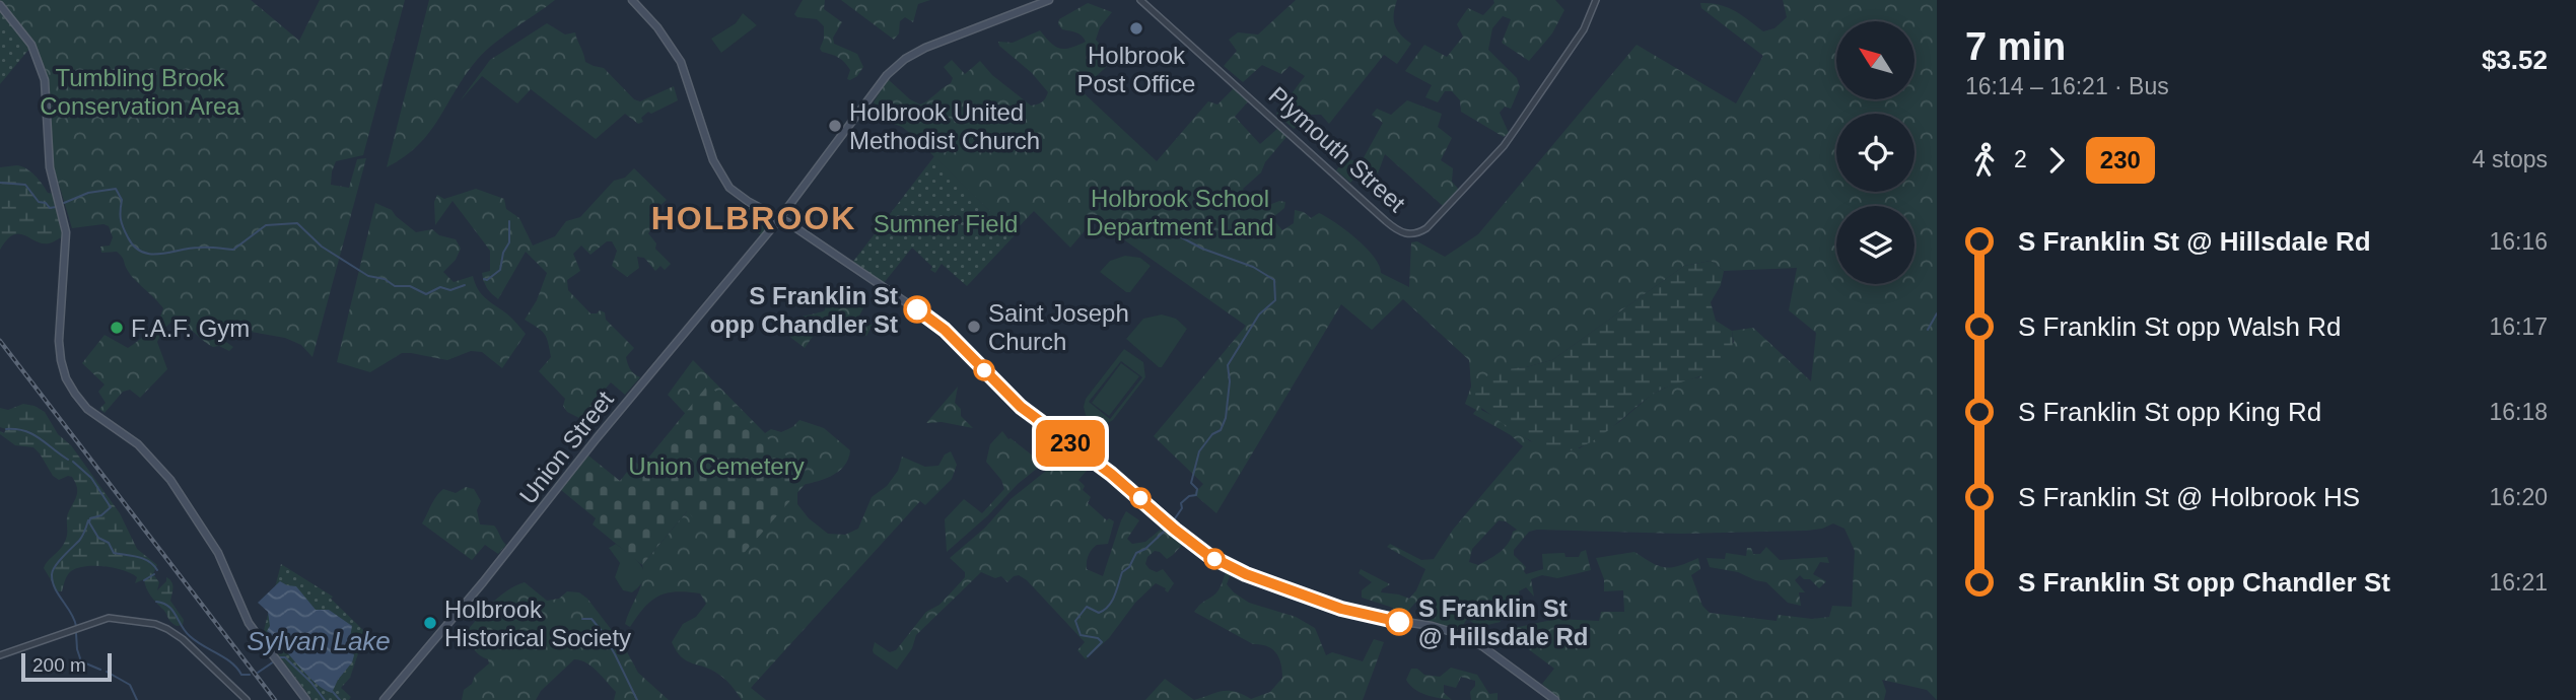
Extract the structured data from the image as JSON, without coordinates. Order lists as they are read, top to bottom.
{
  "streets": {
    "main road": ["Union Street"],
    "street": ["Plymouth Street"]
  },
  "districts": ["HOLBROOK"],
  "water": ["Sylvan Lake"],
  "parks": [
    "Tumbling Brook Conservation Area",
    "Holbrook School Department Land",
    "Sumner Field",
    "Union Cemetery"
  ],
  "places": [
    "Holbrook Post Office",
    "Holbrook United Methodist Church",
    "S Franklin St opp Chandler St",
    "Saint Joseph Church",
    "F.A.F. Gym",
    "S Franklin St @ Hillsdale Rd",
    "Holbrook Historical Society"
  ],
  "lines": ["bus line 230"],
  "scale_bar": "200 m",
  "north": "top left",
  "page": {
    "on_map": "230",
    "heading": ["7 min", "16:14 – 16:21 · Bus", "$3.52"],
    "legs": ["2", "230", "4 stops"],
    "list": [
      {
        "name": "S Franklin St @ Hillsdale Rd",
        "value": "16:16"
      },
      {
        "name": "S Franklin St opp Walsh Rd",
        "value": "16:17"
      },
      {
        "name": "S Franklin St opp King Rd",
        "value": "16:18"
      },
      {
        "name": "S Franklin St @ Holbrook HS",
        "value": "16:20"
      },
      {
        "name": "S Franklin St opp Chandler St",
        "value": "16:21"
      }
    ],
    "scale": "200 m"
  }
}
